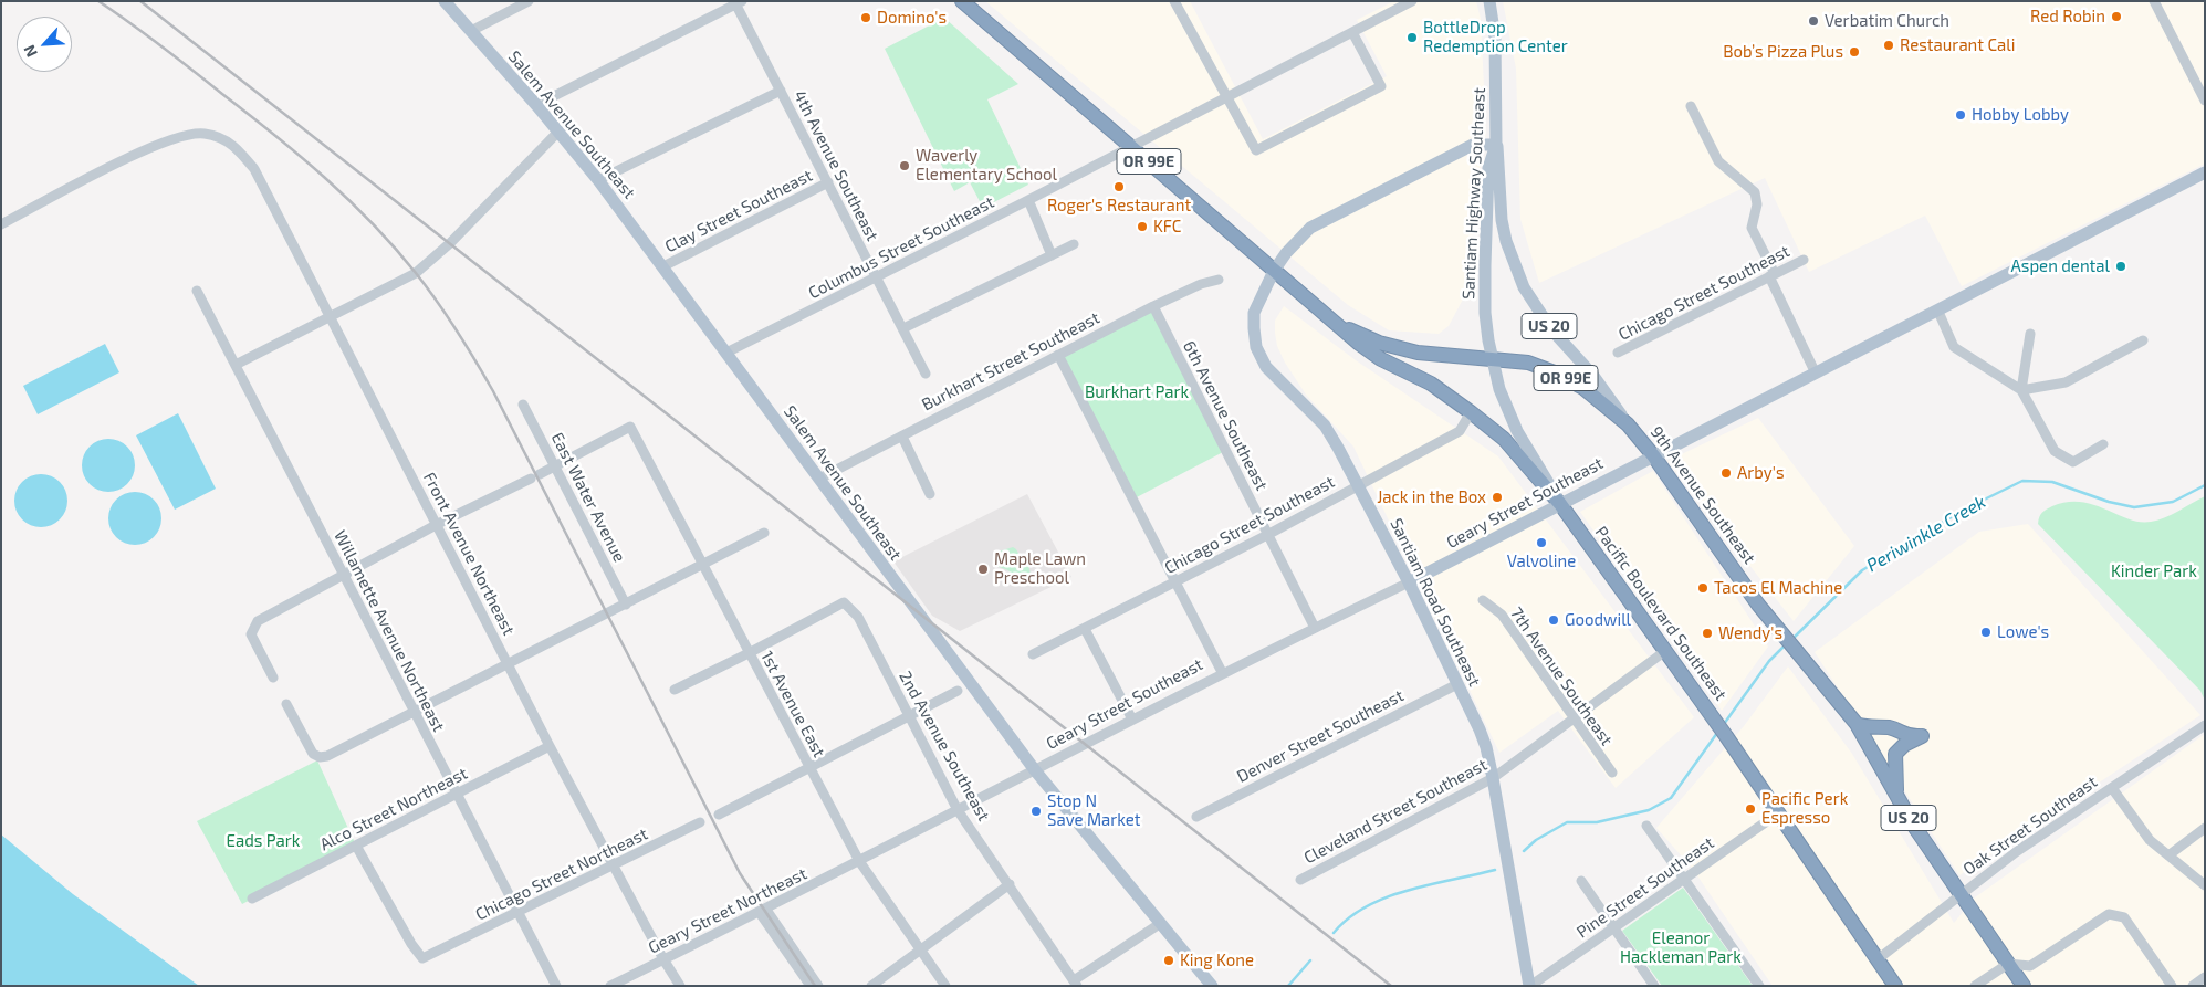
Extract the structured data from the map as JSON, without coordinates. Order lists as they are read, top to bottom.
{
  "streets": {
    "highway": [
      "OR 99E",
      "US 20",
      "9th Avenue Southeast",
      "Pacific Boulevard Southeast"
    ],
    "main road": [
      "Salem Avenue Southeast",
      "Santiam Highway Southeast",
      "Geary Street Southeast",
      "Santiam Road Southeast"
    ],
    "street": [
      "4th Avenue Southeast",
      "Clay Street Southeast",
      "Columbus Street Southeast",
      "Chicago Street Southeast",
      "Burkhart Street Southeast",
      "6th Avenue Southeast",
      "East Water Avenue",
      "Front Avenue Northeast",
      "Willamette Avenue Northeast",
      "7th Avenue Southeast",
      "1st Avenue East",
      "Denver Street Southeast",
      "2nd Avenue Southeast",
      "Alco Street Northeast",
      "Cleveland Street Southeast",
      "Oak Street Southeast",
      "Chicago Street Northeast",
      "Pine Street Southeast",
      "Geary Street Northeast"
    ]
  },
  "crossings": [
    ["Salem Avenue Southeast", "Clay Street Southeast"],
    ["Salem Avenue Southeast", "Columbus Street Southeast"],
    ["Salem Avenue Southeast", "Burkhart Street Southeast"],
    ["Salem Avenue Southeast", "Geary Street Southeast"],
    ["4th Avenue Southeast", "Clay Street Southeast"],
    ["4th Avenue Southeast", "Columbus Street Southeast"],
    ["Santiam Highway Southeast", "9th Avenue Southeast"],
    ["Santiam Highway Southeast", "Geary Street Southeast"],
    ["Santiam Highway Southeast", "Pacific Boulevard Southeast"],
    ["Columbus Street Southeast", "Pacific Boulevard Southeast"],
    ["Chicago Street Southeast", "6th Avenue Southeast"],
    ["Chicago Street Southeast", "Santiam Road Southeast"],
    ["Chicago Street Southeast", "Pacific Boulevard Southeast"],
    ["Burkhart Street Southeast", "6th Avenue Southeast"],
    ["6th Avenue Southeast", "Geary Street Southeast"],
    ["9th Avenue Southeast", "Geary Street Southeast"],
    ["9th Avenue Southeast", "Pacific Boulevard Southeast"],
    ["9th Avenue Southeast", "Oak Street Southeast"],
    ["East Water Avenue", "1st Avenue East"],
    ["Geary Street Southeast", "Santiam Road Southeast"],
    ["Geary Street Southeast", "Pacific Boulevard Southeast"],
    ["Geary Street Southeast", "1st Avenue East"],
    ["Geary Street Southeast", "2nd Avenue Southeast"],
    ["Geary Street Southeast", "Geary Street Northeast"],
    ["Front Avenue Northeast", "Alco Street Northeast"],
    ["Front Avenue Northeast", "Chicago Street Northeast"],
    ["Front Avenue Northeast", "Geary Street Northeast"],
    ["Santiam Road Southeast", "Pacific Boulevard Southeast"],
    ["Santiam Road Southeast", "Denver Street Southeast"],
    ["Santiam Road Southeast", "Cleveland Street Southeast"],
    ["Santiam Road Southeast", "Pine Street Southeast"],
    ["Pacific Boulevard Southeast", "Cleveland Street Southeast"],
    ["Pacific Boulevard Southeast", "Oak Street Southeast"],
    ["Pacific Boulevard Southeast", "Pine Street Southeast"],
    ["Willamette Avenue Northeast", "Alco Street Northeast"],
    ["Willamette Avenue Northeast", "Chicago Street Northeast"],
    ["7th Avenue Southeast", "Cleveland Street Southeast"],
    ["1st Avenue East", "2nd Avenue Southeast"],
    ["1st Avenue East", "Geary Street Northeast"],
    ["Alco Street Northeast", "Chicago Street Northeast"]
  ],
  "water": ["Periwinkle Creek"],
  "parks": [
    "Burkhart Park",
    "Kinder Park",
    "Eads Park",
    "Eleanor Hackleman Park"
  ],
  "places": [
    "Red Robin",
    "Domino's",
    "Verbatim Church",
    "BottleDrop Redemption Center",
    "Restaurant Cali",
    "Bob’s Pizza Plus",
    "Hobby Lobby",
    "Waverly Elementary School",
    "Roger's Restaurant",
    "KFC",
    "Aspen dental",
    "Arby's",
    "Jack in the Box",
    "Valvoline",
    "Maple Lawn Preschool",
    "Tacos El Machine",
    "Goodwill",
    "Lowe's",
    "Wendy's",
    "Pacific Perk Espresso",
    "Stop N Save Market",
    "King Kone"
  ],
  "north": "bottom left"
}
